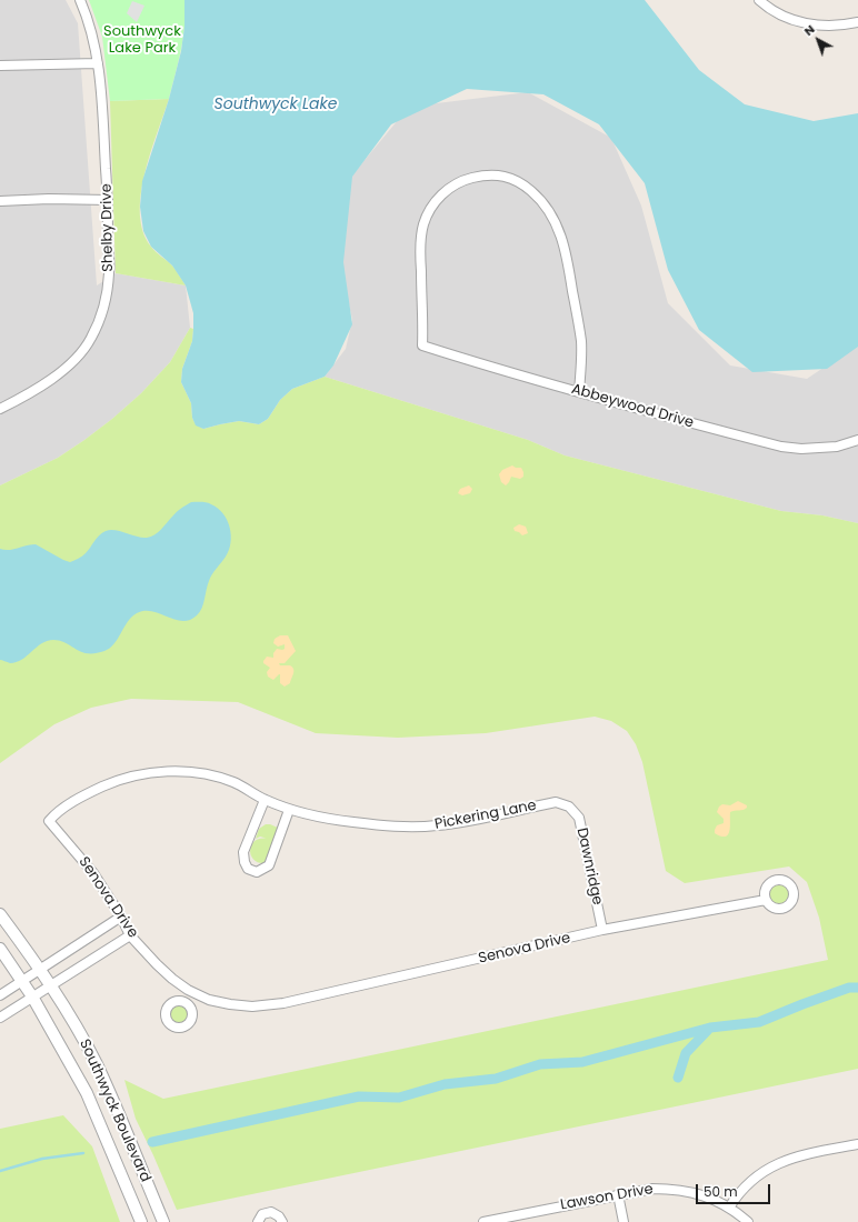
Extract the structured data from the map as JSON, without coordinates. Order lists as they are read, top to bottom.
{
  "streets": {
    "street": [
      "Shelby Drive",
      "Abbeywood Drive",
      "Pickering Lane",
      "Dawnridge",
      "Senova Drive",
      "Southwyck Boulevard",
      "Lawson Drive"
    ]
  },
  "crossings": [
    ["Pickering Lane", "Dawnridge"],
    ["Pickering Lane", "Senova Drive"],
    ["Dawnridge", "Senova Drive"]
  ],
  "water": ["Southwyck Lake"],
  "parks": ["Southwyck Lake Park"],
  "scale_bar": "50 m",
  "north": "top left"
}
